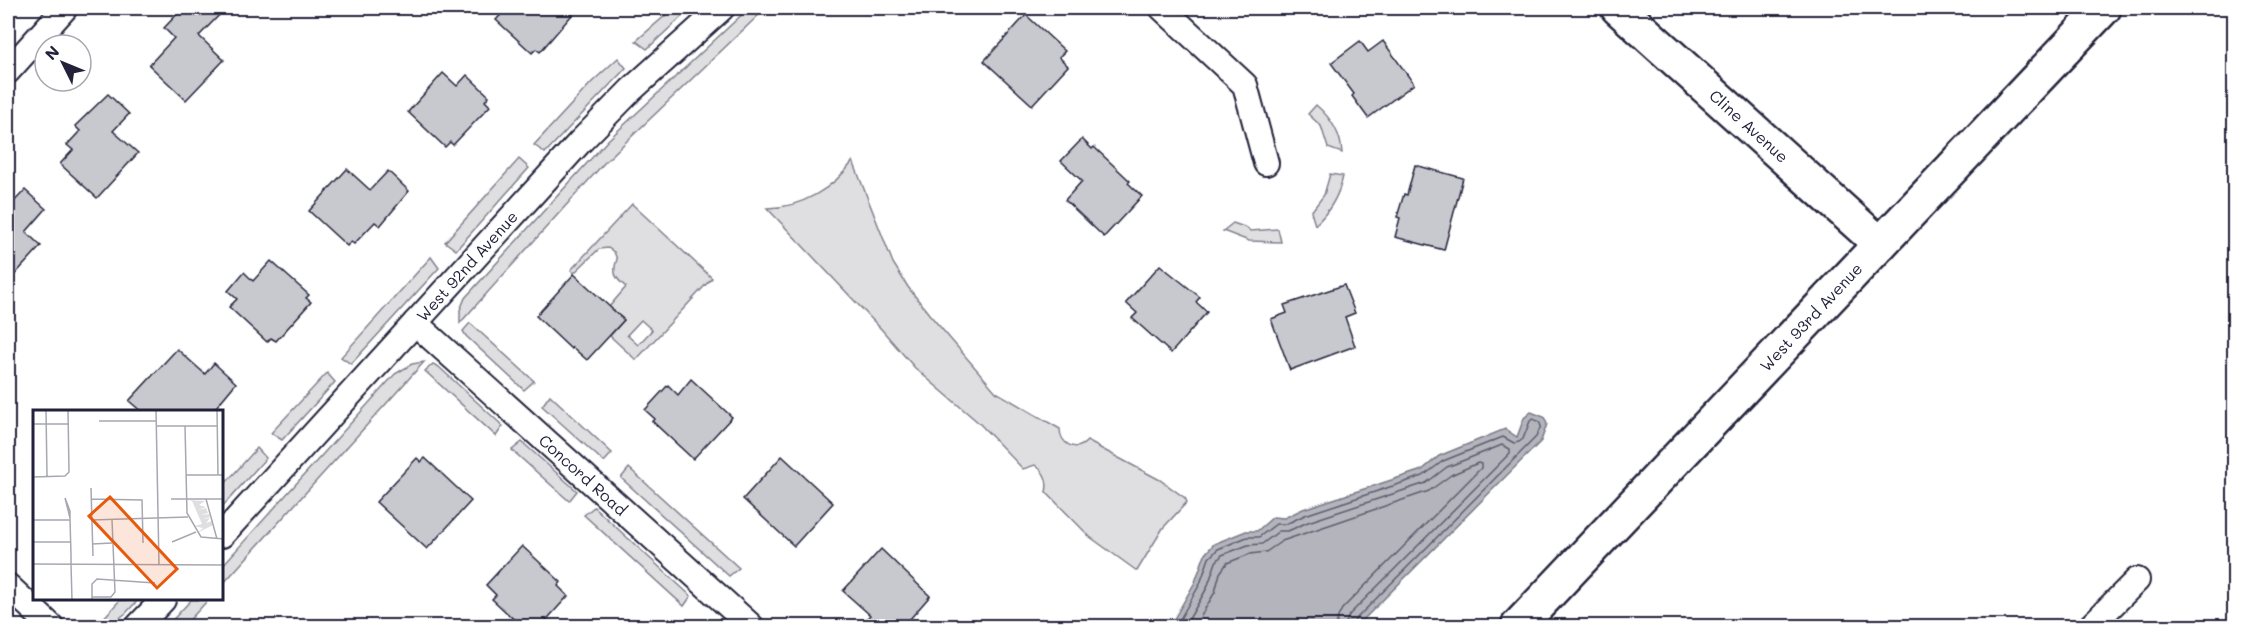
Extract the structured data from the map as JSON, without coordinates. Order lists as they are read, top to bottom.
{
  "streets": {
    "street": [
      "Cline Avenue",
      "West 92nd Avenue",
      "West 93rd Avenue",
      "Concord Road"
    ]
  },
  "crossings": [
    ["Cline Avenue", "West 93rd Avenue"],
    ["West 92nd Avenue", "Concord Road"]
  ],
  "north": "top left"
}
